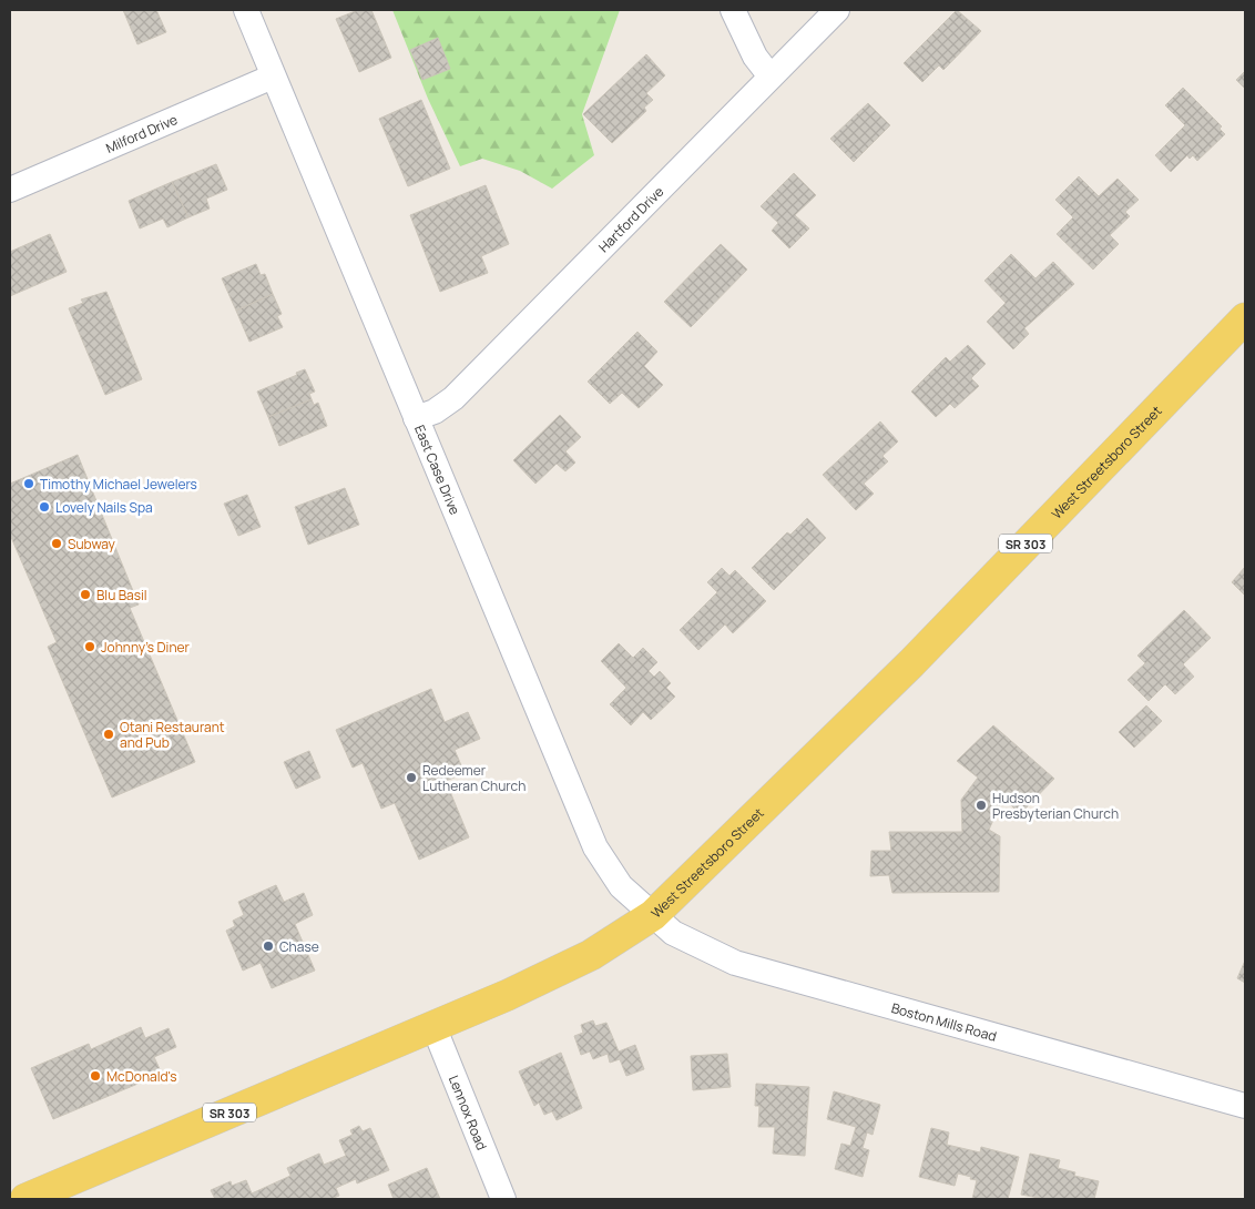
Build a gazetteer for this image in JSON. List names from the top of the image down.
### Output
{
  "streets": {
    "main road": ["West Streetsboro Street", "SR 303"],
    "street": [
      "Milford Drive",
      "Hartford Drive",
      "East Case Drive",
      "Boston Mills Road",
      "Lennox Road"
    ]
  },
  "crossings": [
    ["Milford Drive", "East Case Drive"],
    ["Hartford Drive", "East Case Drive"],
    ["West Streetsboro Street", "East Case Drive"],
    ["West Streetsboro Street", "Boston Mills Road"],
    ["West Streetsboro Street", "Lennox Road"],
    ["East Case Drive", "Boston Mills Road"]
  ],
  "places": [
    "Timothy Michael Jewelers",
    "Lovely Nails Spa",
    "Subway",
    "Blu Basil",
    "Johnny's Diner",
    "Otani Restaurant and Pub",
    "Redeemer Lutheran Church",
    "Hudson Presbyterian Church",
    "Chase",
    "McDonald's"
  ]
}
